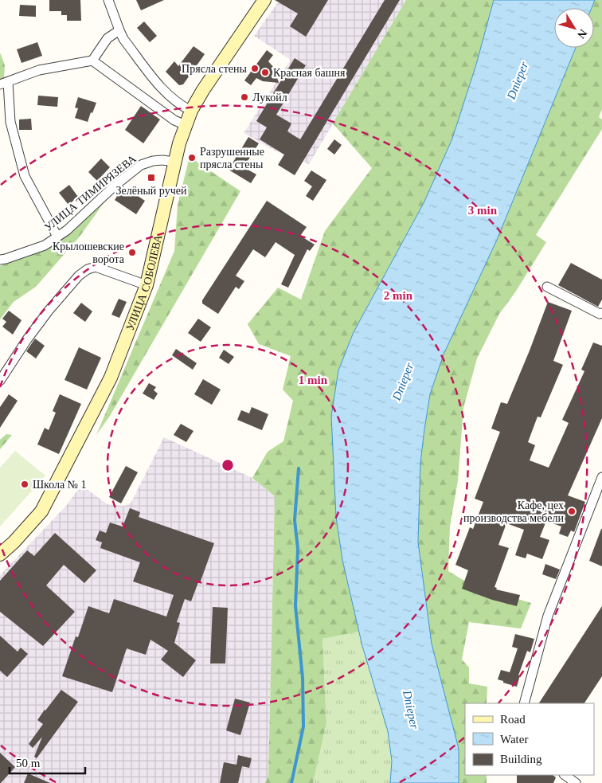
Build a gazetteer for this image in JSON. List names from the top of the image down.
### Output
{
  "streets": {
    "main road": ["УЛИЦА СОБОЛЕВА"],
    "street": ["УЛИЦА ТИМИРЯЗЕВА"]
  },
  "crossings": [
    ["УЛИЦА ТИМИРЯЗЕВА", "УЛИЦА СОБОЛЕВА"]
  ],
  "water": ["Dnieper"],
  "places": {
    "other": [
      "Прясла стены",
      "Красная башня",
      "Лукойл",
      "Разрушенные прясла стены",
      "Крылошевские ворота",
      "Школа № 1",
      "Кафе, цех производства мебели"
    ],
    "transit": ["Зелёный ручей"]
  },
  "legend": ["Road", "Water", "Building"],
  "scale_bar": "50 m",
  "north": "bottom right",
  "rings": ["3 min", "2 min", "1 min"]
}
